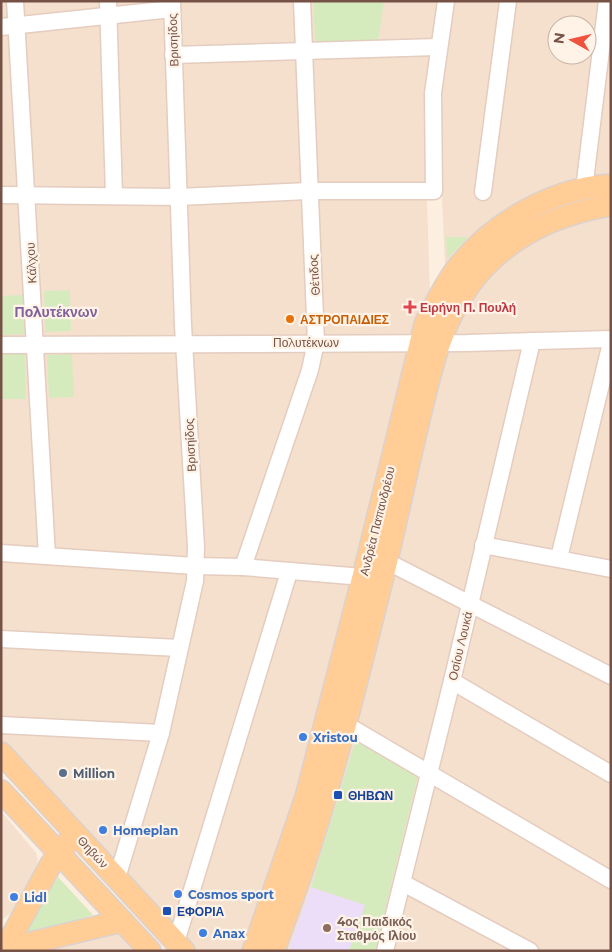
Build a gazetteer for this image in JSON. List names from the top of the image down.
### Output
{
  "streets": {
    "main road": ["Ανδρέα Παπανδρέου", "Θηβών"],
    "street": [
      "Βρισηίδος",
      "Κάλχου",
      "Θέτιδος",
      "Πολυτέκνων",
      "Οσίου Λουκά"
    ]
  },
  "crossings": [
    ["Βρισηίδος", "Πολυτέκνων"],
    ["Βρισηίδος", "Θηβών"],
    ["Κάλχου", "Πολυτέκνων"],
    ["Θέτιδος", "Πολυτέκνων"],
    ["Πολυτέκνων", "Ανδρέα Παπανδρέου"],
    ["Πολυτέκνων", "Οσίου Λουκά"]
  ],
  "districts": ["Πολυτέκνων"],
  "places": {
    "health": ["Ειρήνη Π. Πουλή"],
    "other": [
      "ΑΣΤΡΟΠΑΙΔΙΕΣ",
      "Xristou",
      "Million",
      "Homeplan",
      "Cosmos sport",
      "Lidl",
      "4ος Παιδικός Σταθμός Ιλίου",
      "Anax"
    ],
    "transit": ["ΘΗΒΩΝ", "ΕΦΟΡΙΑ"]
  },
  "north": "left"
}
